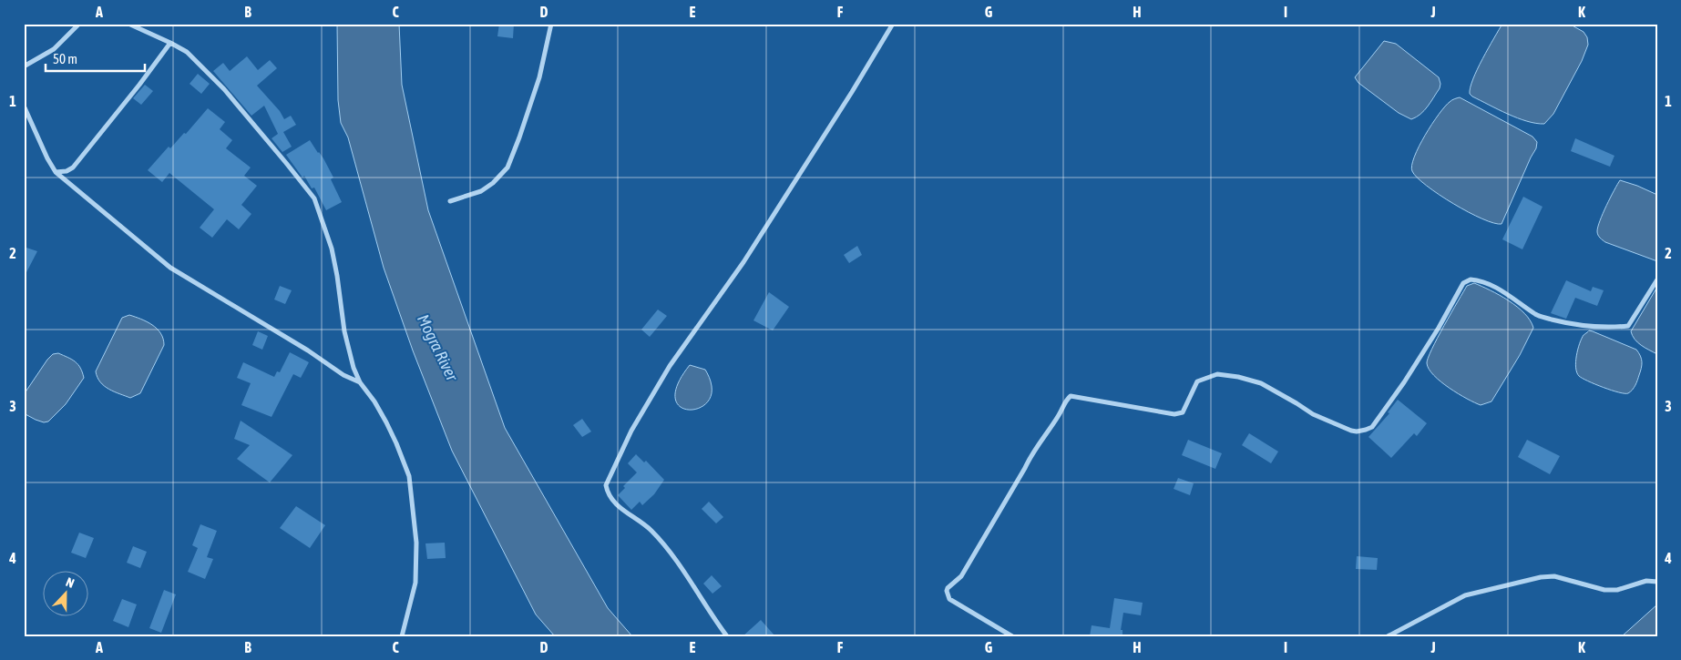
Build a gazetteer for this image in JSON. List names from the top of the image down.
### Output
{
  "water": ["Mogra River"],
  "scale_bar": "50 m",
  "north": "top",
  "grid": {
    "columns": [
      "A",
      "B",
      "C",
      "D",
      "E",
      "F",
      "G",
      "H",
      "I",
      "J",
      "K"
    ],
    "rows": [
      "1",
      "2",
      "3",
      "4"
    ]
  }
}
